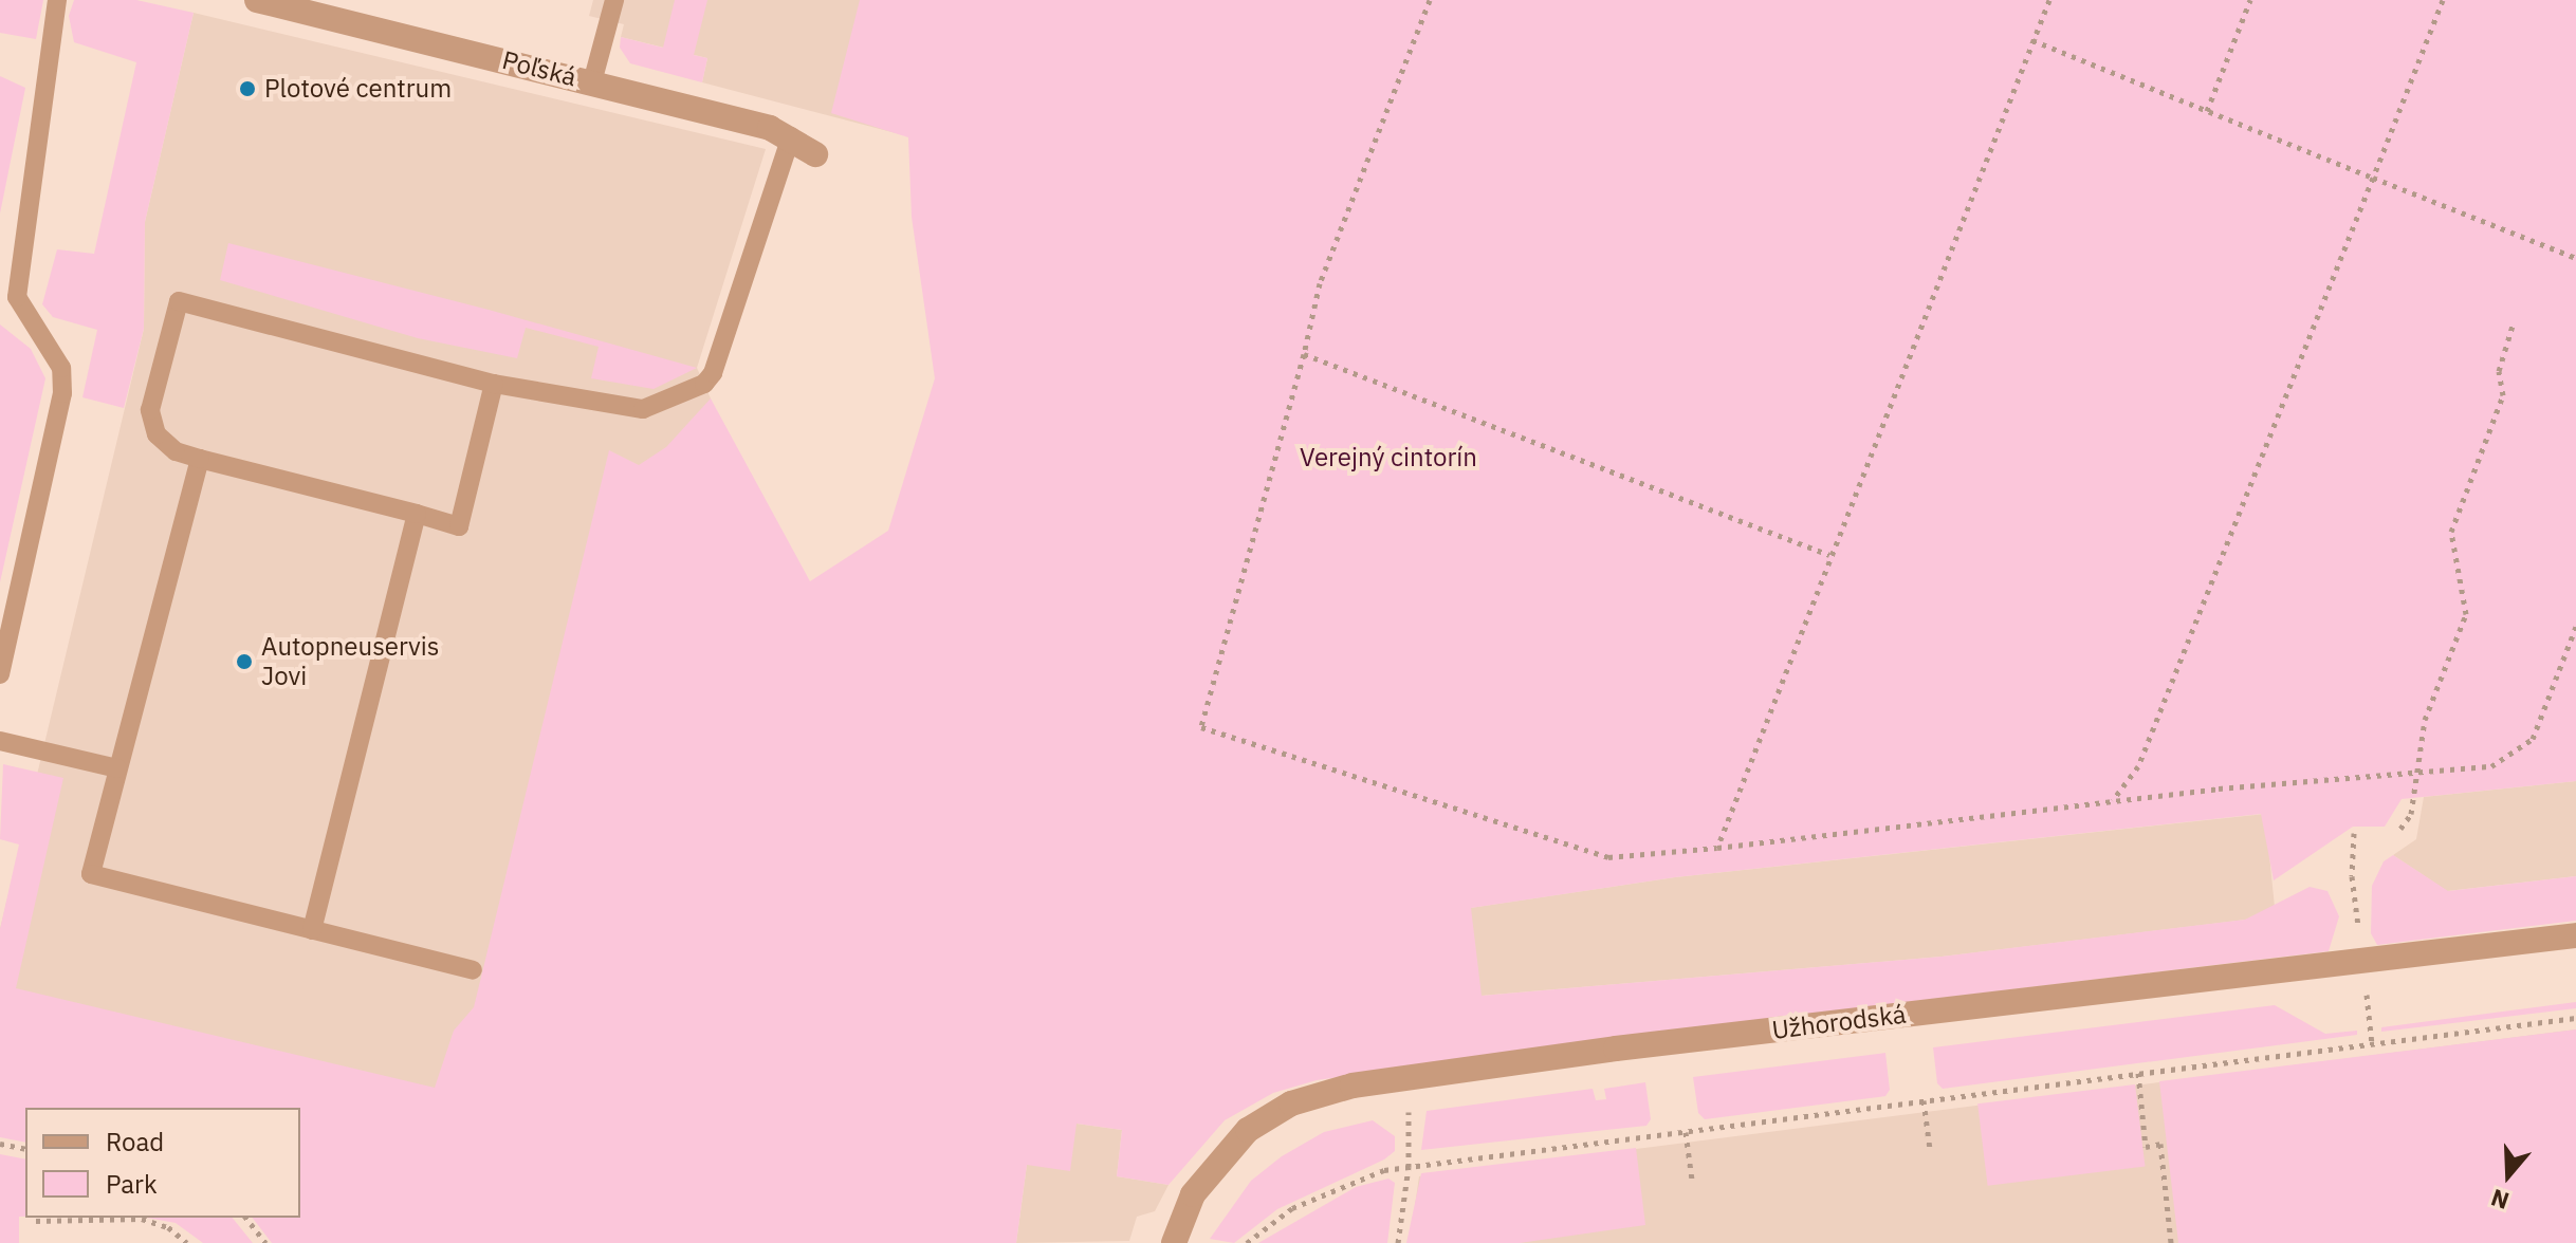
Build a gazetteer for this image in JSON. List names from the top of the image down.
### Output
{
  "streets": {
    "street": ["Poľská", "Užhorodská"]
  },
  "parks": ["Verejný cintorín"],
  "places": ["Plotové centrum", "Autopneuservis Jovi"],
  "legend": ["Road", "Park"],
  "north": "bottom"
}
